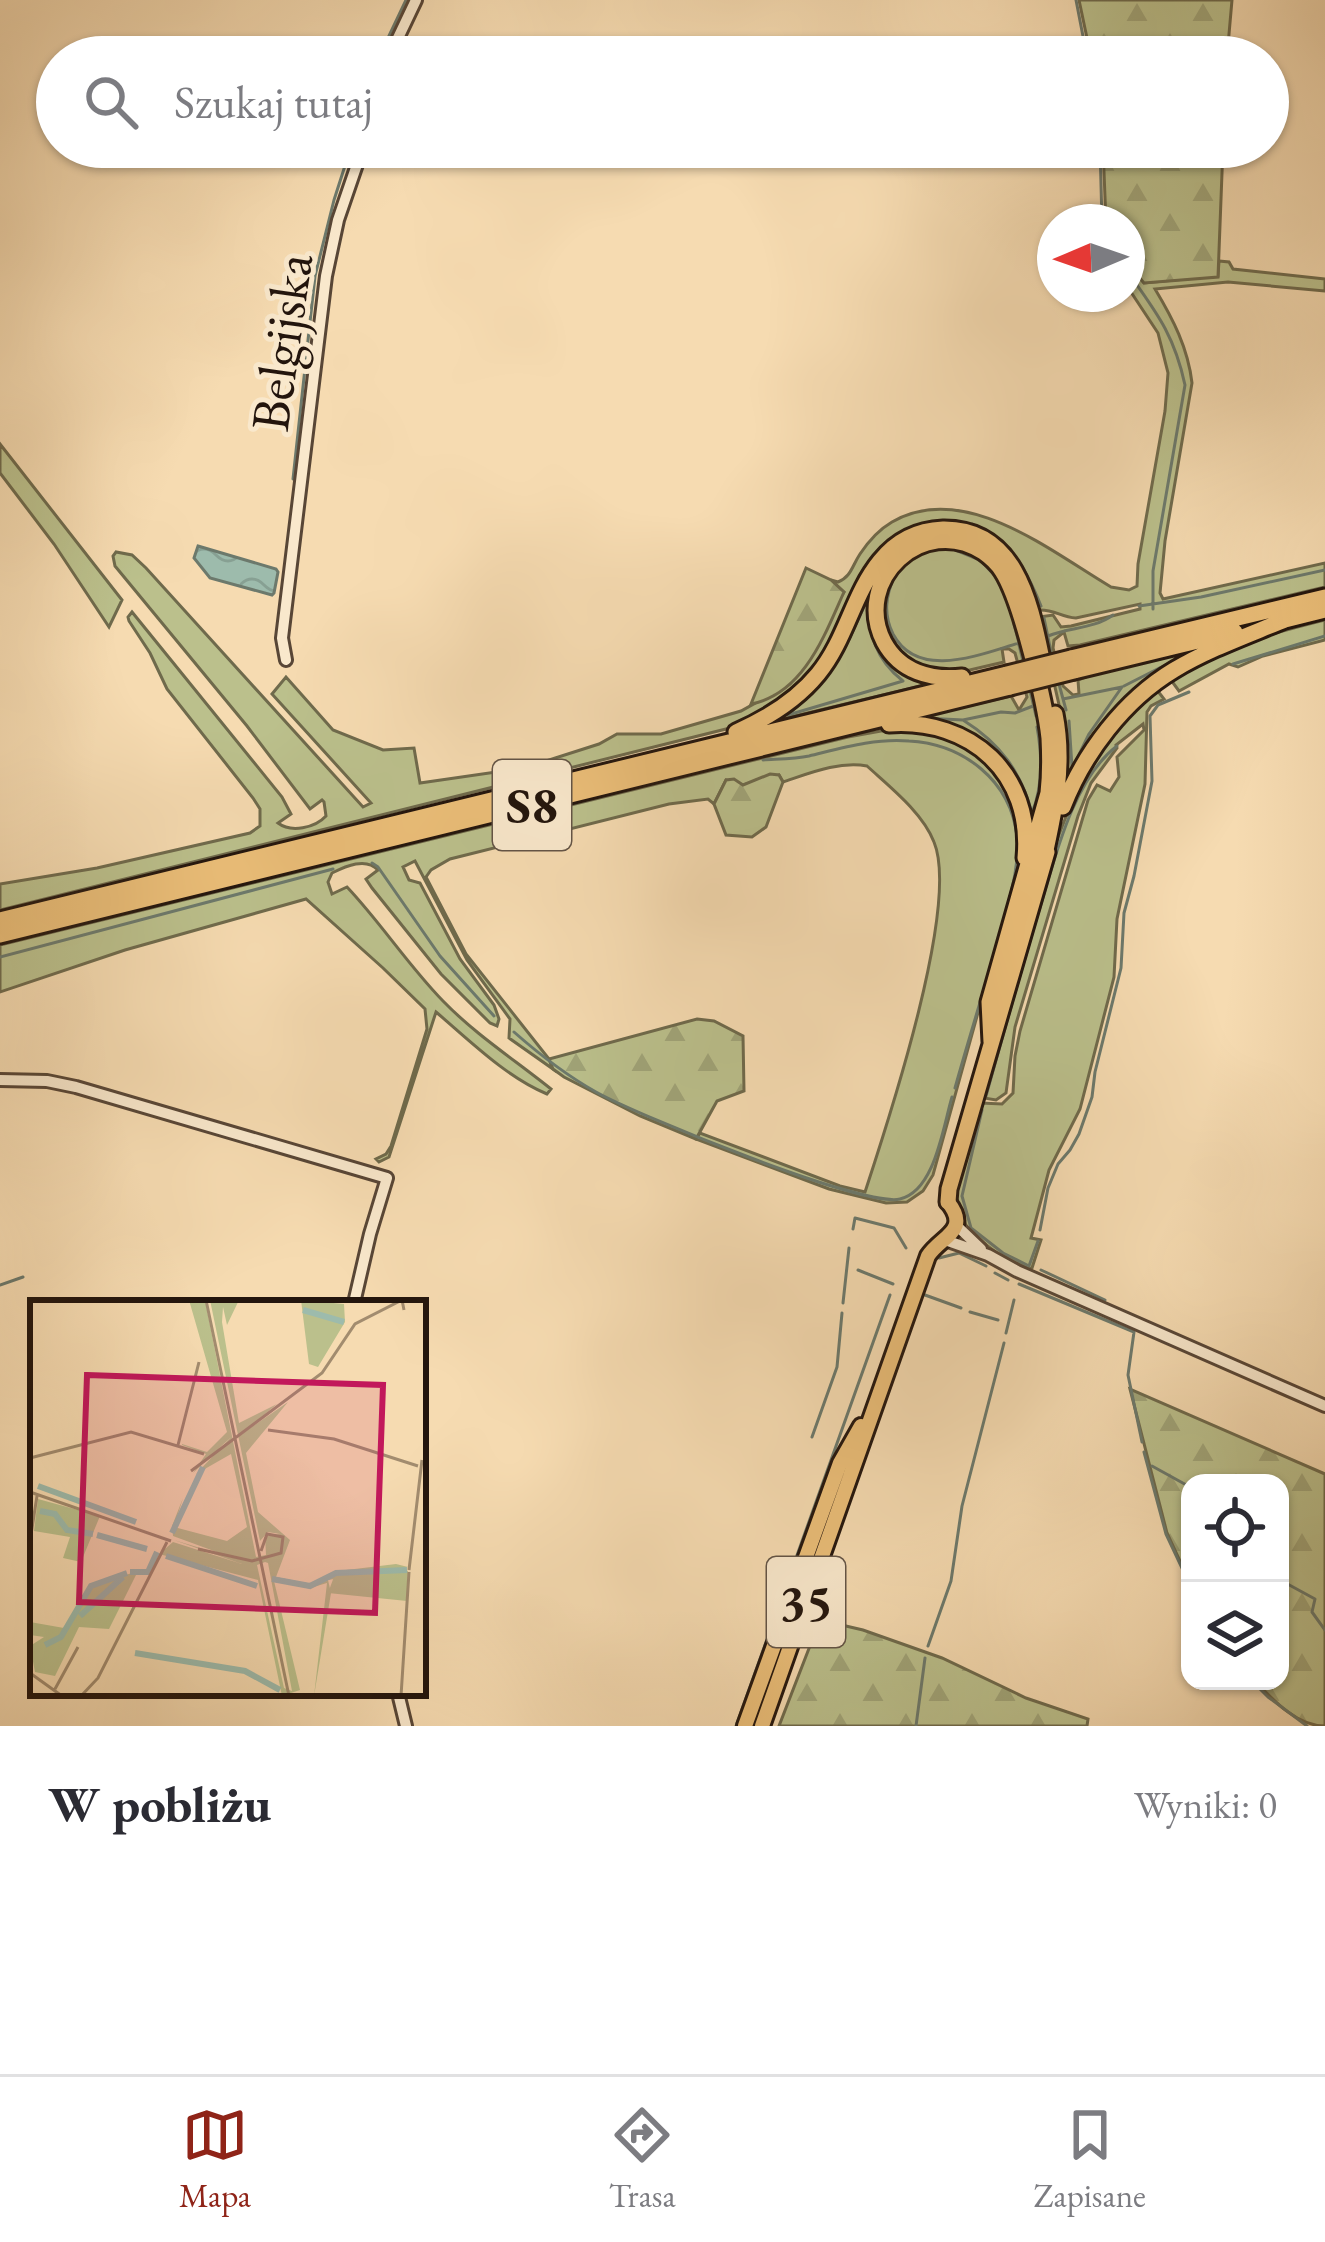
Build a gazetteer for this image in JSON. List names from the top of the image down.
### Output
{
  "streets": {
    "highway": ["S8"],
    "main road": ["35"],
    "street": ["Belgijska"]
  },
  "north": "left",
  "page": {
    "search": "Szukaj tutaj",
    "heading": ["W pobliżu", "Wyniki: 0"],
    "nav": ["Mapa", "Trasa", "Zapisane"]
  }
}
